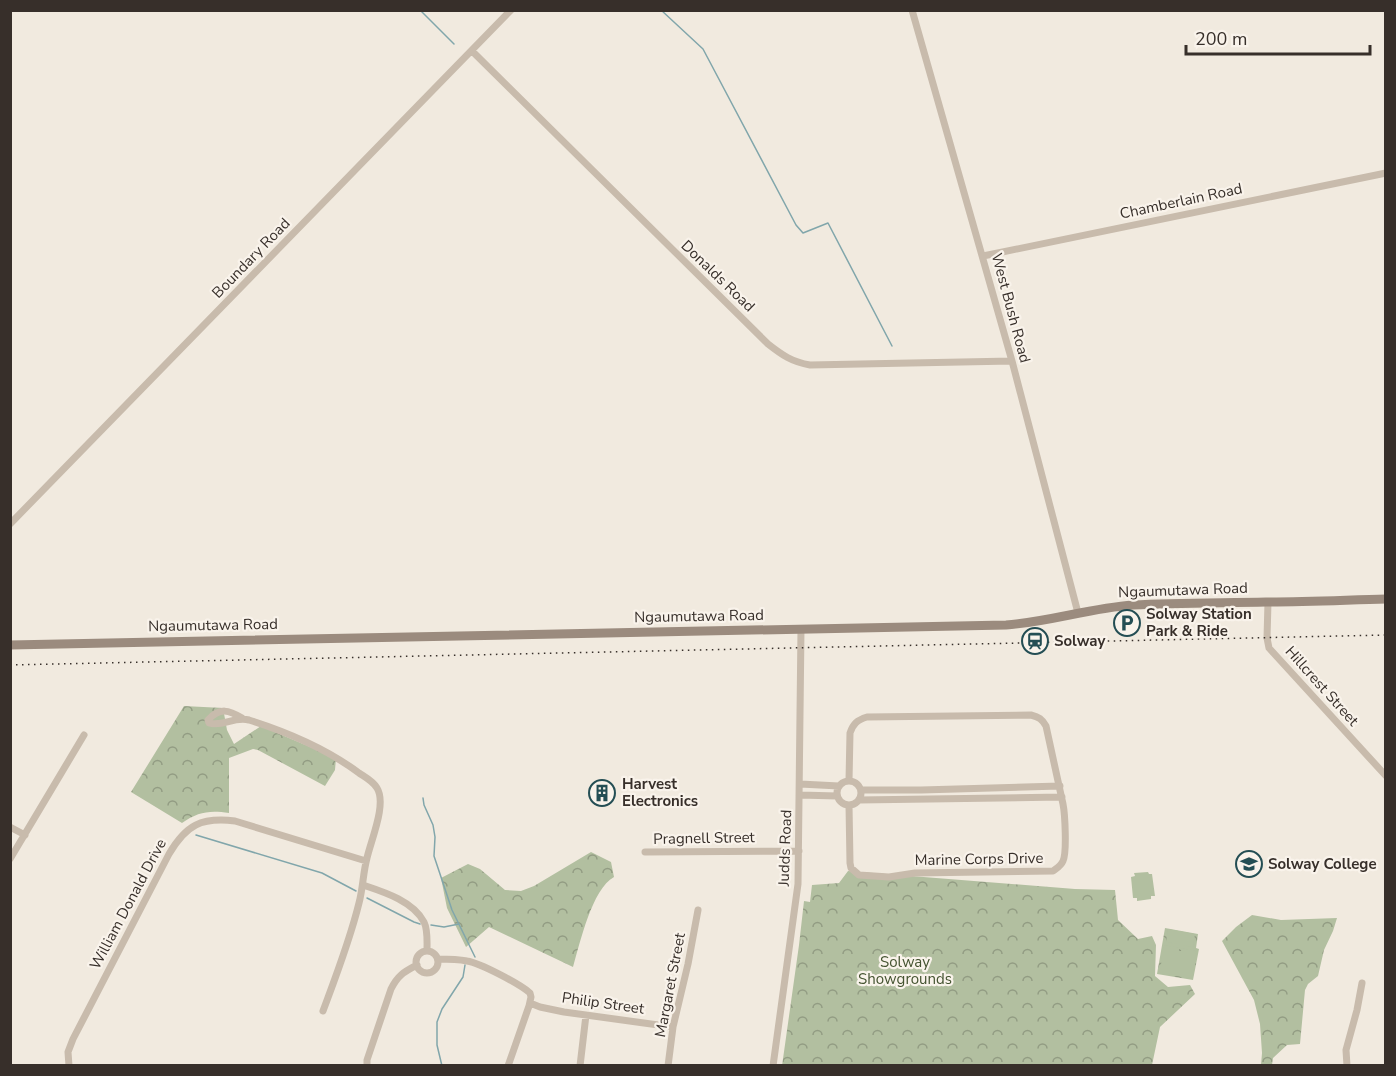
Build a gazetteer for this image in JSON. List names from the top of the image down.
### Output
{
  "streets": {
    "main road": ["Ngaumutawa Road"],
    "street": [
      "Chamberlain Road",
      "Boundary Road",
      "Donalds Road",
      "West Bush Road",
      "Hillcrest Street",
      "Pragnell Street",
      "Judds Road",
      "Marine Corps Drive",
      "William Donald Drive",
      "Margaret Street",
      "Philip Street"
    ]
  },
  "crossings": [
    ["Chamberlain Road", "West Bush Road"],
    ["Boundary Road", "Donalds Road"],
    ["Donalds Road", "West Bush Road"],
    ["West Bush Road", "Ngaumutawa Road"],
    ["Ngaumutawa Road", "Hillcrest Street"],
    ["Ngaumutawa Road", "Judds Road"],
    ["Pragnell Street", "Judds Road"],
    ["Margaret Street", "Philip Street"]
  ],
  "parks": ["Solway Showgrounds"],
  "places": {
    "parking": ["Solway Station Park & Ride"],
    "station": ["Solway"],
    "building": ["Harvest Electronics"],
    "school or university": ["Solway College"]
  },
  "scale_bar": "200 m"
}
